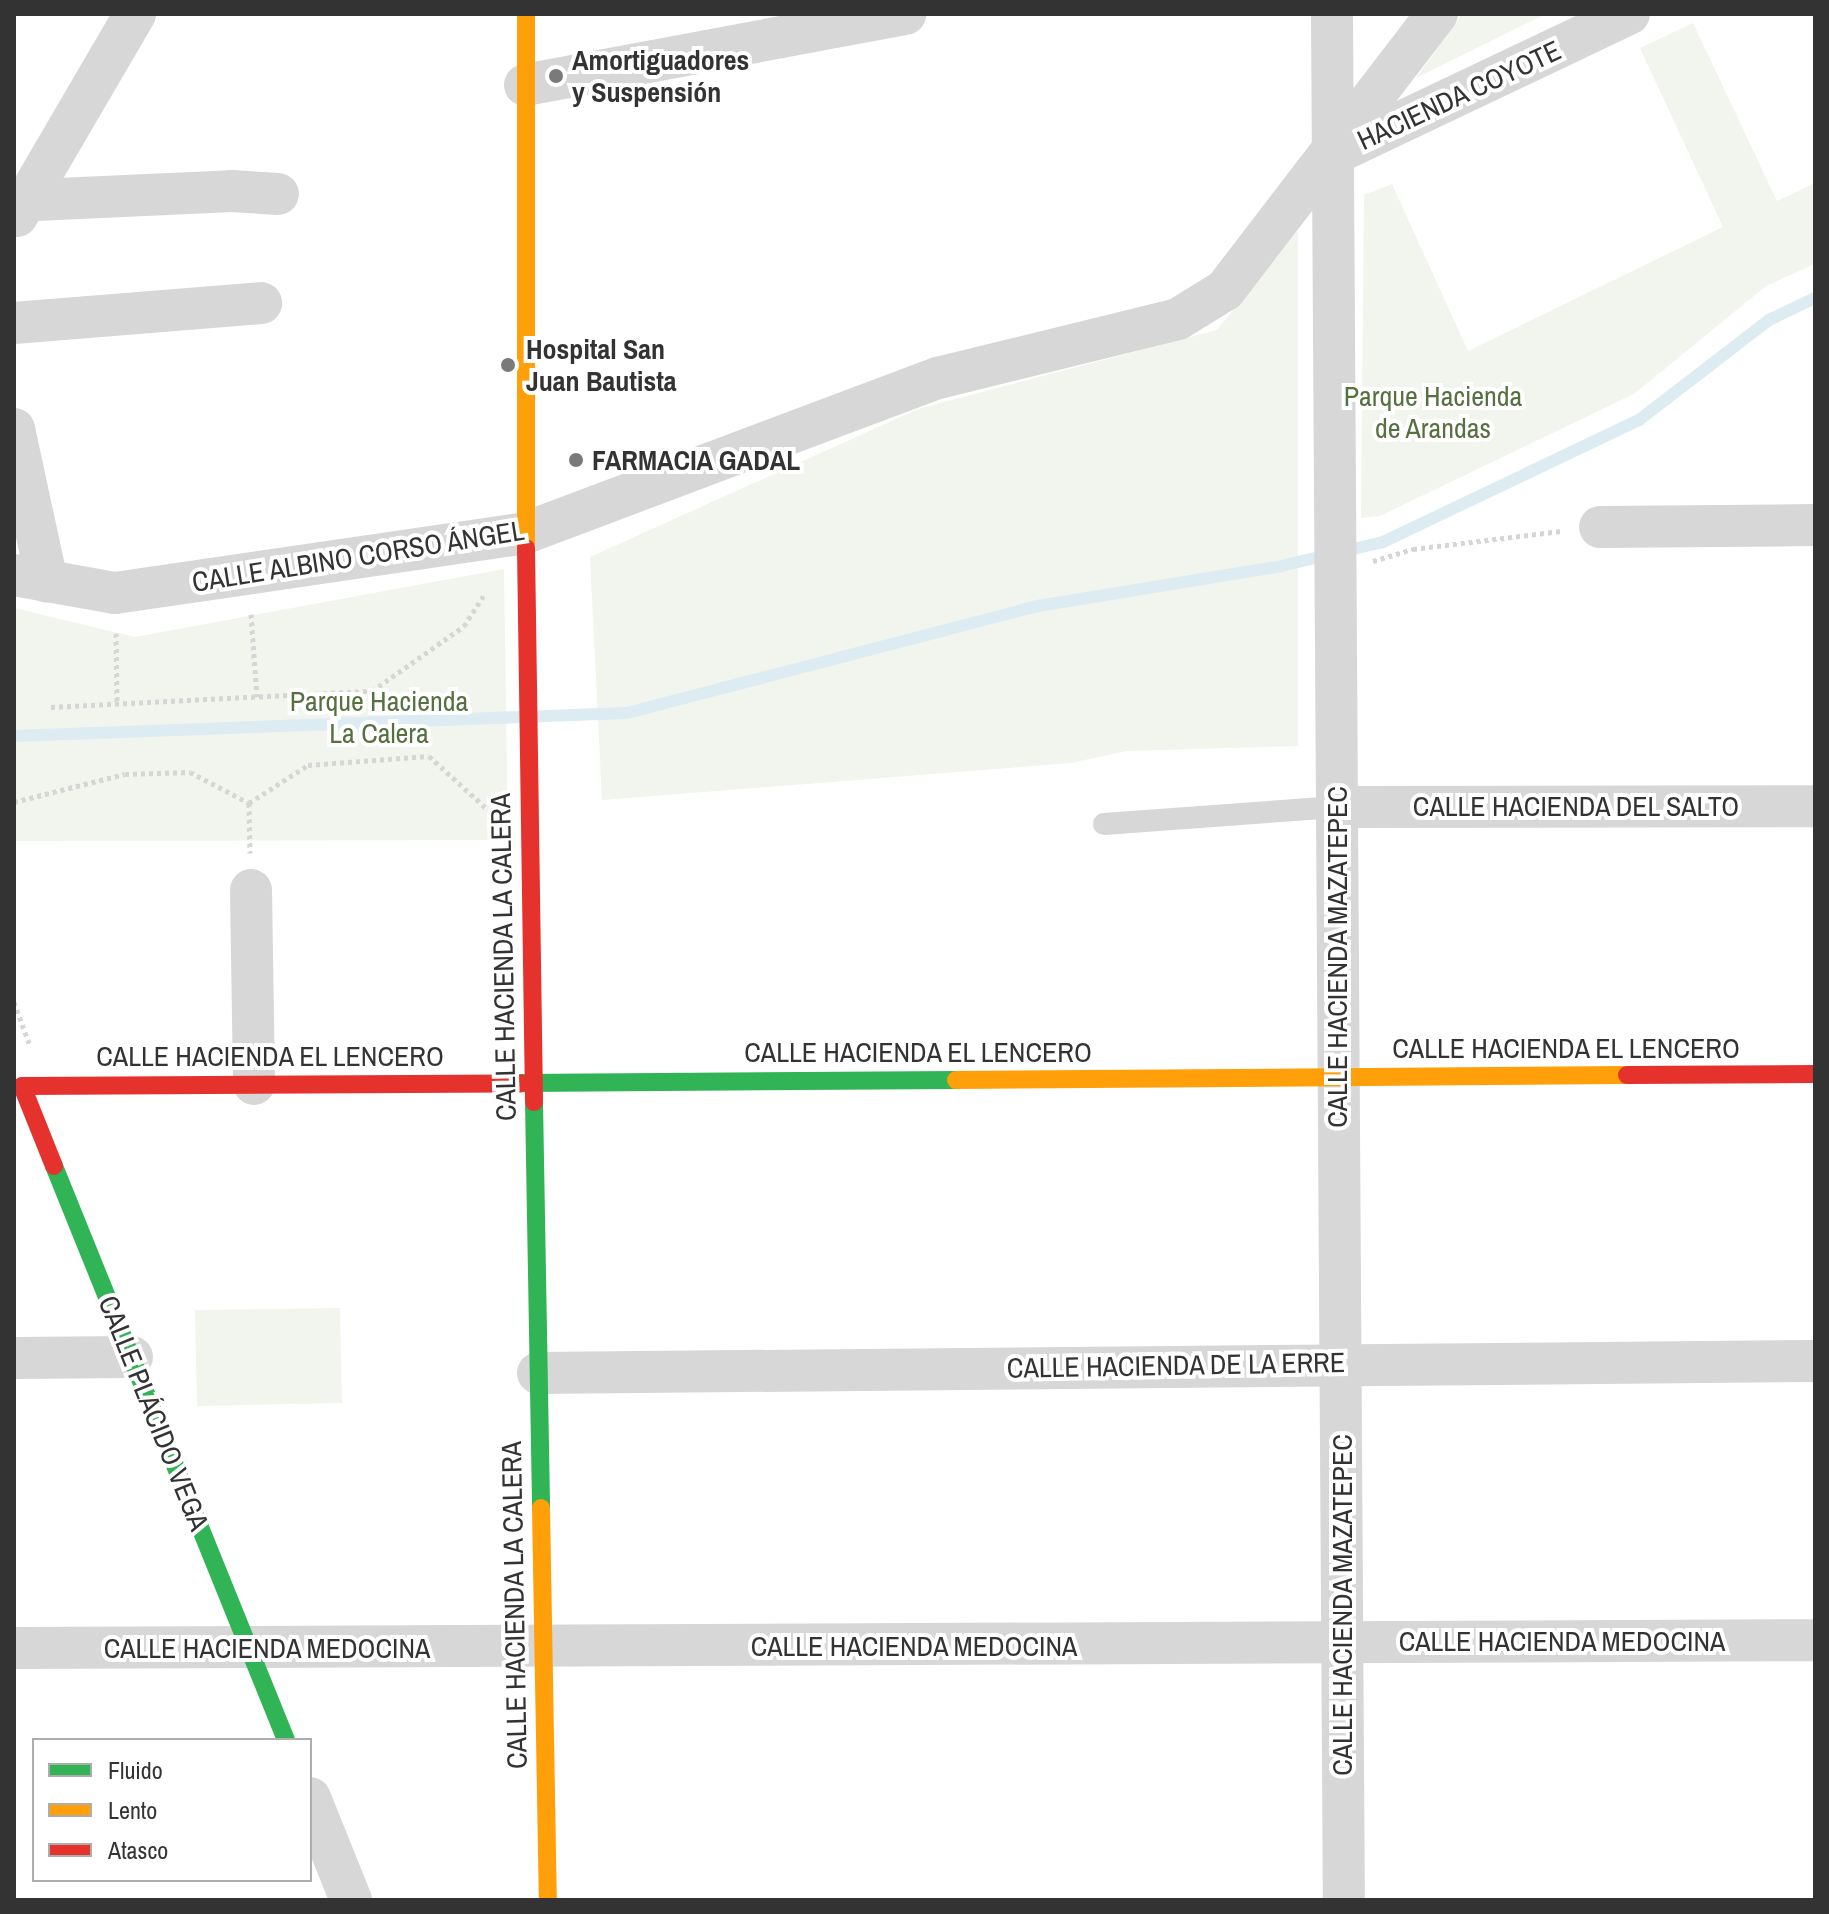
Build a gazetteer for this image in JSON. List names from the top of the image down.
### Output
{
  "streets": {
    "street": [
      "HACIENDA COYOTE",
      "CALLE ALBINO CORSO ÁNGEL",
      "CALLE HACIENDA DEL SALTO",
      "CALLE HACIENDA LA CALERA",
      "CALLE HACIENDA MAZATEPEC",
      "CALLE HACIENDA EL LENCERO",
      "CALLE HACIENDA DE LA ERRE",
      "CALLE PLÁCIDO VEGA",
      "CALLE HACIENDA MEDOCINA"
    ]
  },
  "crossings": [
    ["HACIENDA COYOTE", "CALLE ALBINO CORSO ÁNGEL"],
    ["HACIENDA COYOTE", "CALLE HACIENDA MAZATEPEC"],
    ["CALLE ALBINO CORSO ÁNGEL", "CALLE HACIENDA LA CALERA"],
    ["CALLE ALBINO CORSO ÁNGEL", "CALLE HACIENDA MAZATEPEC"],
    ["CALLE HACIENDA DEL SALTO", "CALLE HACIENDA MAZATEPEC"],
    ["CALLE HACIENDA LA CALERA", "CALLE HACIENDA EL LENCERO"],
    ["CALLE HACIENDA LA CALERA", "CALLE HACIENDA DE LA ERRE"],
    ["CALLE HACIENDA LA CALERA", "CALLE HACIENDA MEDOCINA"],
    ["CALLE HACIENDA MAZATEPEC", "CALLE HACIENDA EL LENCERO"],
    ["CALLE HACIENDA MAZATEPEC", "CALLE HACIENDA DE LA ERRE"],
    ["CALLE HACIENDA MAZATEPEC", "CALLE HACIENDA MEDOCINA"],
    ["CALLE HACIENDA EL LENCERO", "CALLE PLÁCIDO VEGA"],
    ["CALLE PLÁCIDO VEGA", "CALLE HACIENDA MEDOCINA"]
  ],
  "parks": ["Parque Hacienda de Arandas", "Parque Hacienda La Calera"],
  "places": ["Amortiguadores y Suspensión", "Hospital San Juan Bautista", "FARMACIA GADAL"],
  "legend": ["Fluido", "Lento", "Atasco"]
}
